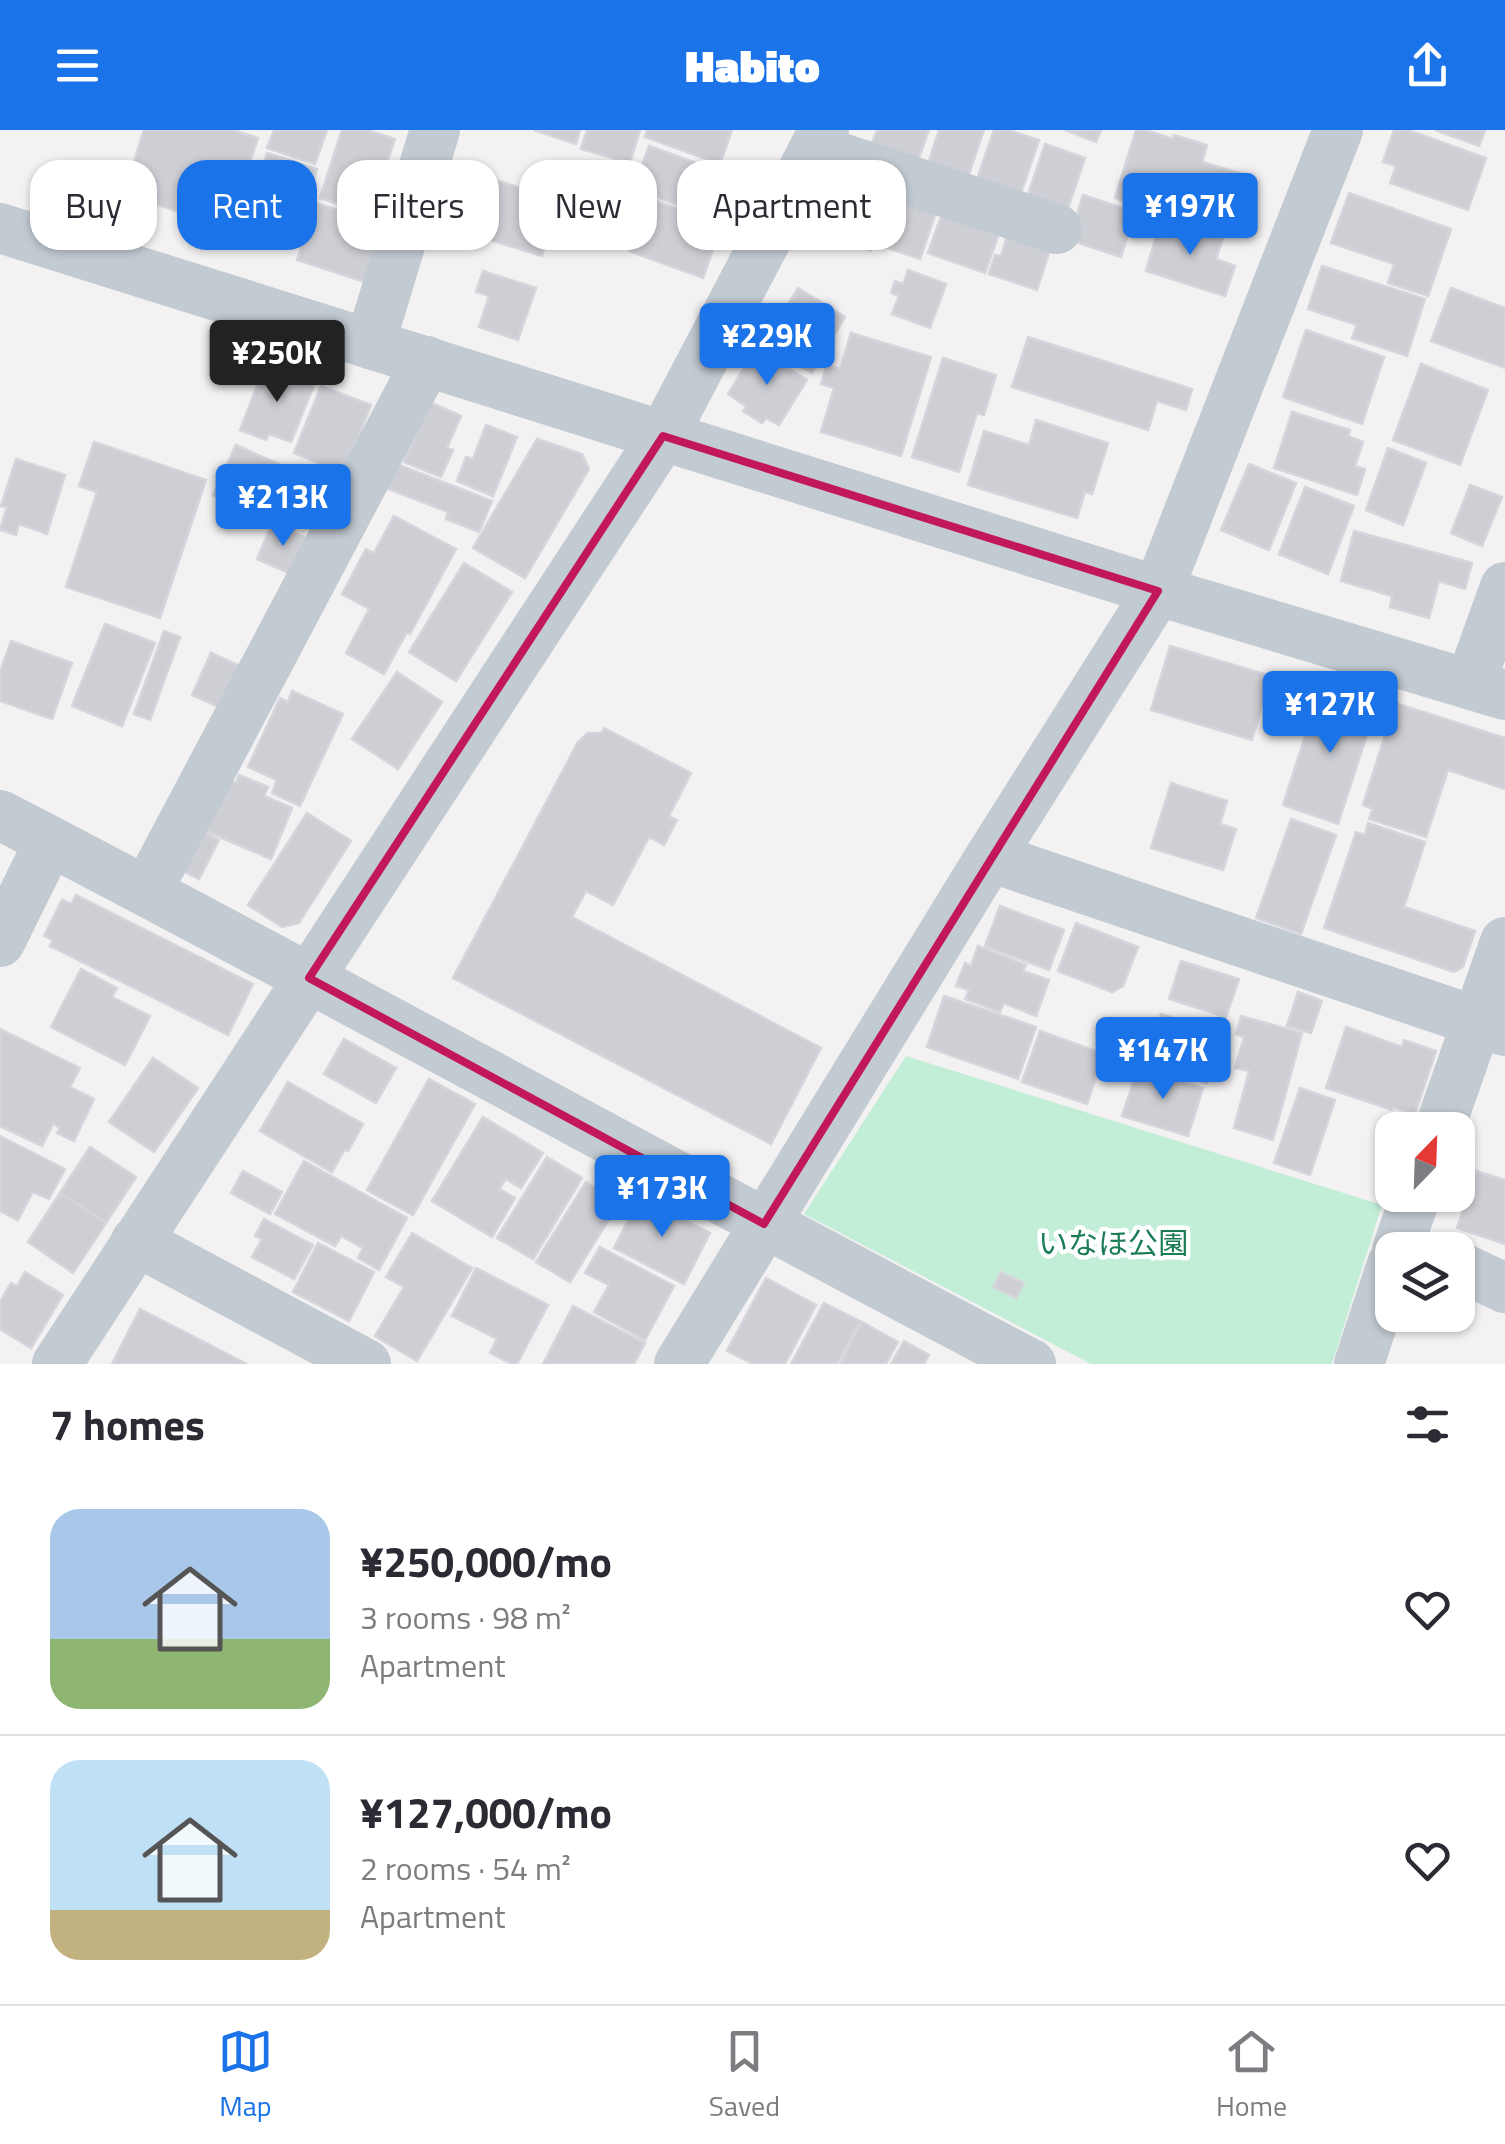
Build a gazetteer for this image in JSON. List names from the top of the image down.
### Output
{
  "parks": ["いなほ公園"],
  "north": "top right",
  "page": {
    "header": "Habito",
    "chip": [
      "Buy",
      "Rent",
      "Filters",
      "New",
      "Apartment"
    ],
    "price": [
      "¥197K",
      "¥229K",
      "¥250K",
      "¥213K",
      "¥127K",
      "¥147K",
      "¥173K"
    ],
    "heading": "7 homes",
    "list": [
      {
        "name": "¥250,000/mo",
        "note": "3 rooms · 98 m² · Apartment"
      },
      {
        "name": "¥127,000/mo",
        "note": "2 rooms · 54 m² · Apartment"
      }
    ],
    "tabs": ["Map", "Saved", "Home"]
  }
}
